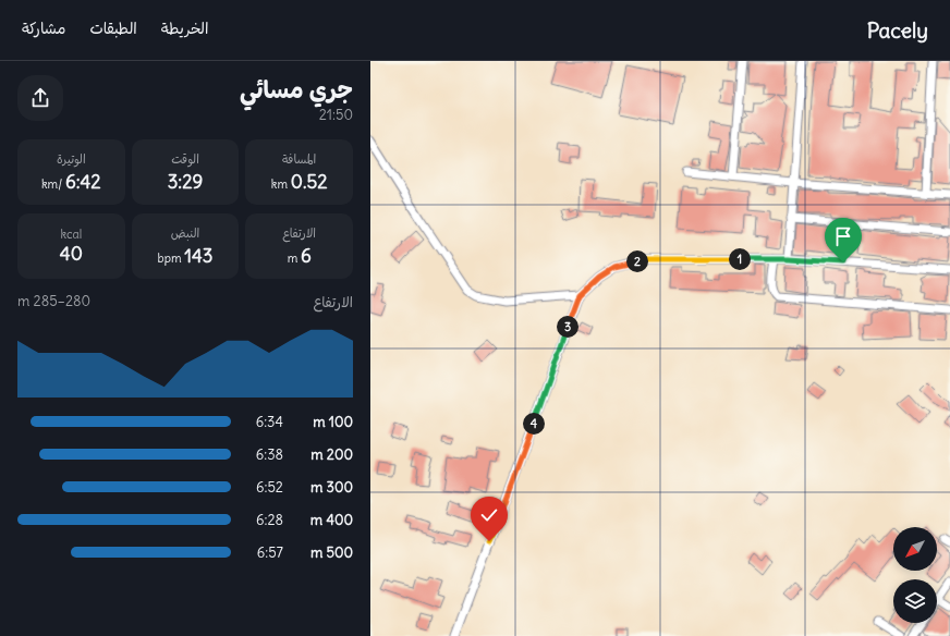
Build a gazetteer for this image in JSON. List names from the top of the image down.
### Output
{
  "north": "bottom left",
  "page": {
    "header": "Pacely",
    "nav": ["الخريطة", "الطبقات", "مشاركة"],
    "heading": ["جري مسائي", "21:50"],
    "stats": [
      ["المسافة", "0.52 km"],
      ["الوقت", "3:29"],
      ["الوتيرة", "6:42 /km"],
      ["الارتفاع", "6 m"],
      ["النبض", "143 bpm"],
      ["kcal", "40"]
    ],
    "pins": [
      "1",
      "2",
      "3",
      "4"
    ],
    "chart": ["الارتفاع", "280–285 m"],
    "list": [
      {
        "name": "100 m",
        "note": "6:34"
      },
      {
        "name": "200 m",
        "note": "6:38"
      },
      {
        "name": "300 m",
        "note": "6:52"
      },
      {
        "name": "400 m",
        "note": "6:28"
      },
      {
        "name": "500 m",
        "note": "6:57"
      }
    ]
  }
}
